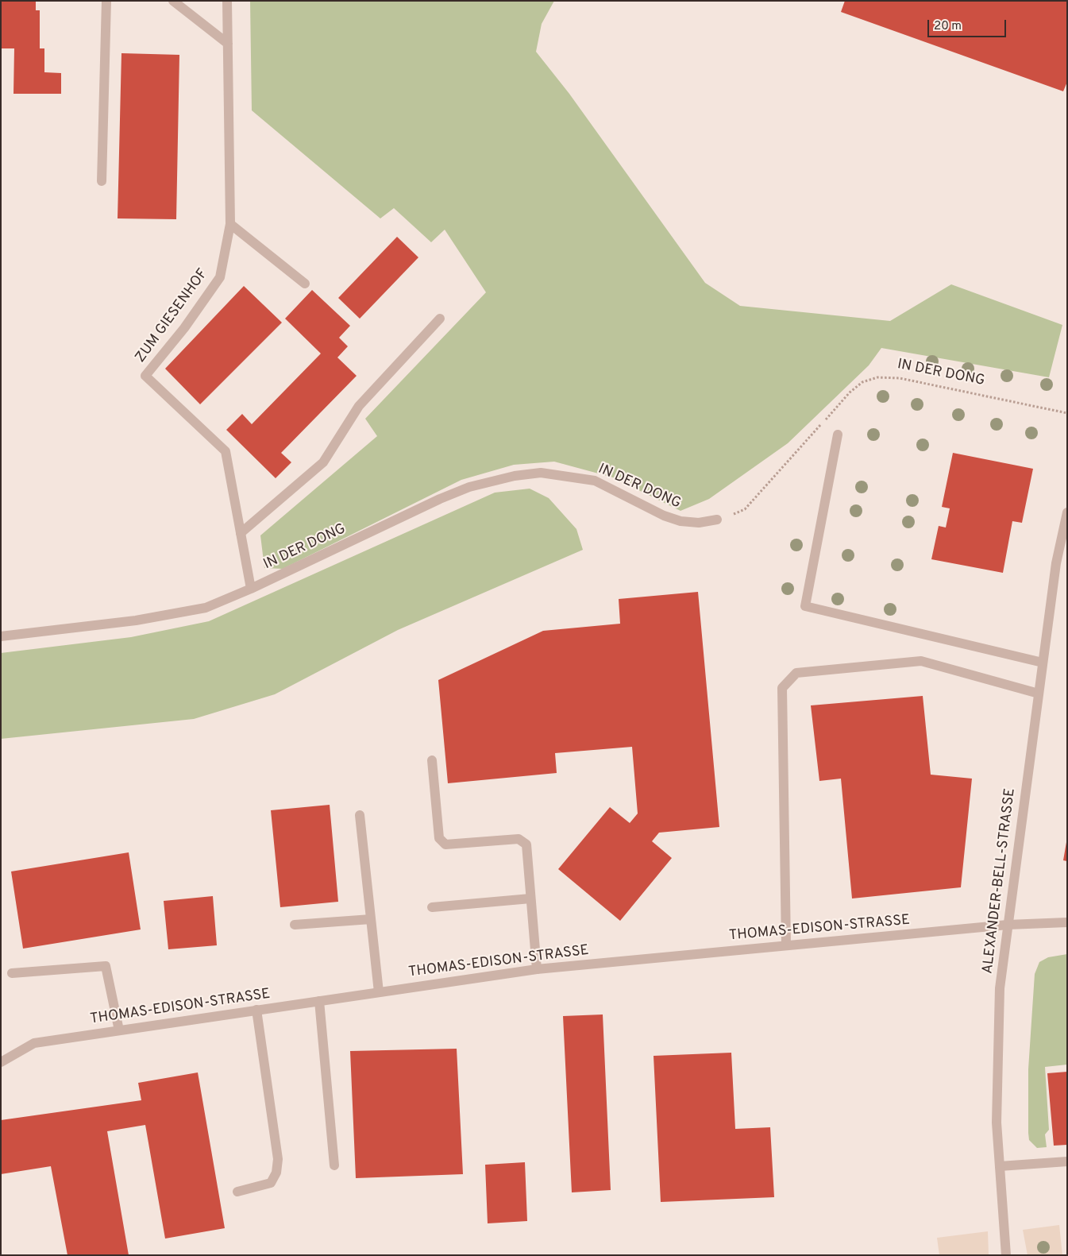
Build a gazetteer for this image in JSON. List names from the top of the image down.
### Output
{
  "streets": {
    "street": [
      "ZUM GIESENHOF",
      "IN DER DONG",
      "ALEXANDER-BELL-STRASSE",
      "THOMAS-EDISON-STRASSE"
    ]
  },
  "crossings": [
    ["ZUM GIESENHOF", "IN DER DONG"],
    ["ALEXANDER-BELL-STRASSE", "THOMAS-EDISON-STRASSE"]
  ],
  "scale_bar": "20 m"
}
